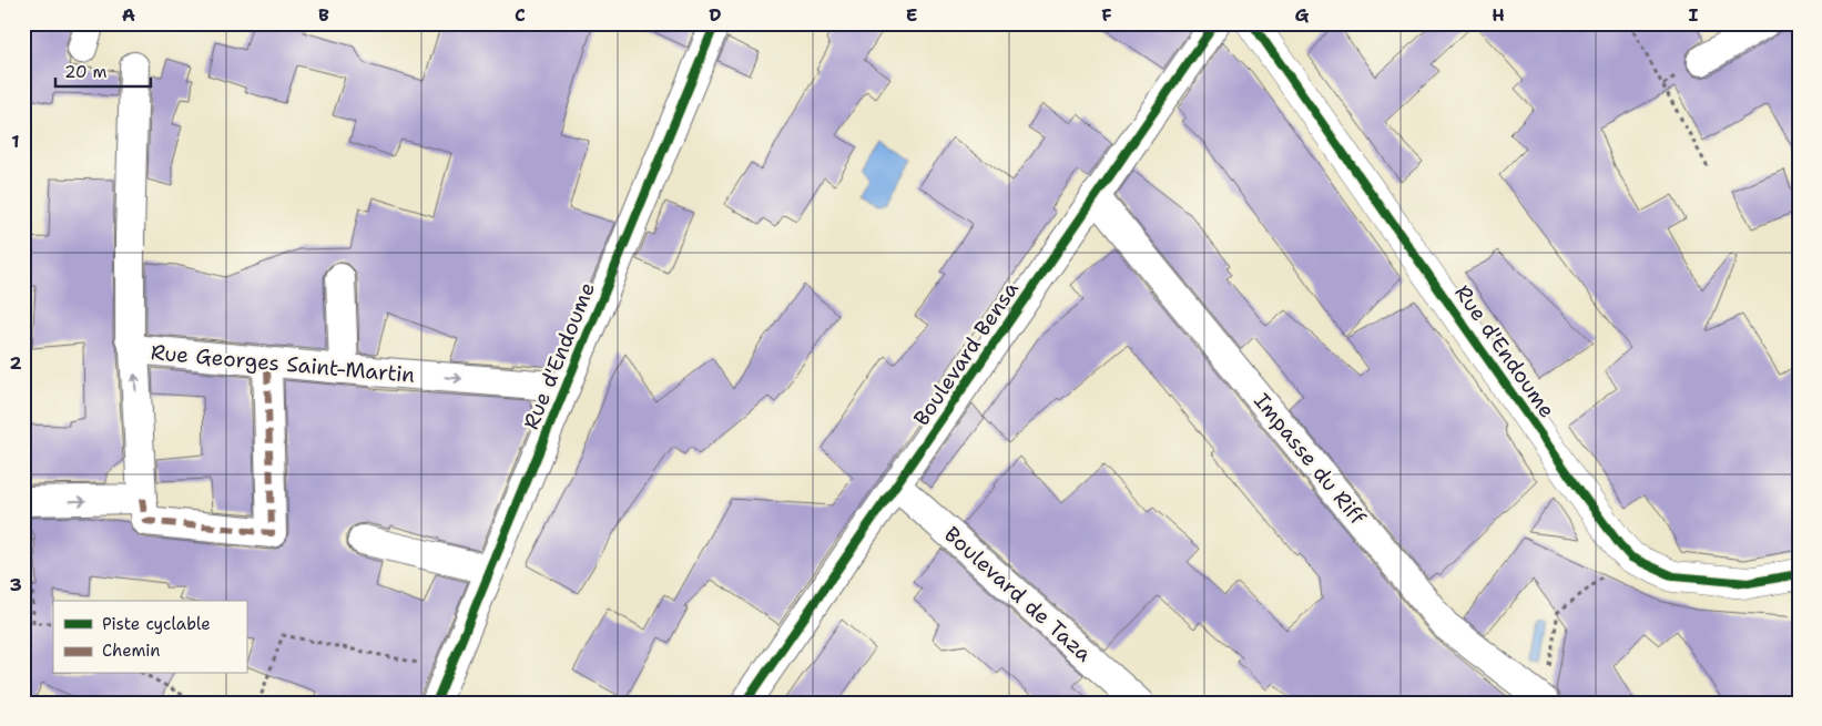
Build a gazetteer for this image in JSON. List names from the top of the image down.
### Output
{
  "streets": {
    "street": [
      "Rue d'Endoume",
      "Boulevard Bensa",
      "Rue Georges Saint-Martin",
      "Impasse du Riff",
      "Boulevard de Taza"
    ]
  },
  "crossings": [
    ["Rue d'Endoume", "Rue Georges Saint-Martin"],
    ["Boulevard Bensa", "Impasse du Riff"],
    ["Boulevard Bensa", "Boulevard de Taza"]
  ],
  "legend": ["Piste cyclable", "Chemin"],
  "scale_bar": "20 m",
  "grid": {
    "columns": [
      "A",
      "B",
      "C",
      "D",
      "E",
      "F",
      "G",
      "H",
      "I"
    ],
    "rows": ["1", "2", "3"]
  }
}
